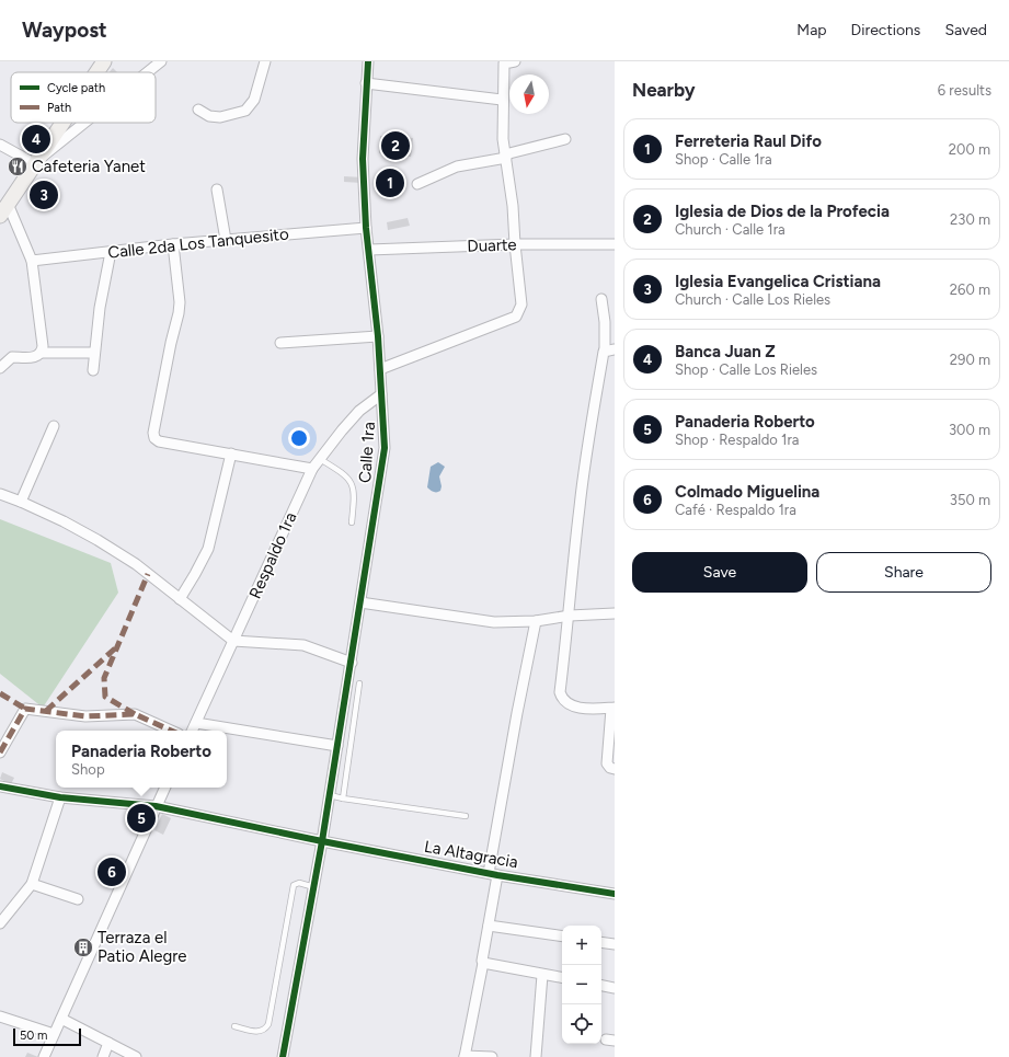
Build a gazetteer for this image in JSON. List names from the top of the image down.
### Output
{
  "streets": {
    "street": [
      "Calle 2da Los Tanquesito",
      "Duarte",
      "Calle 1ra",
      "Respaldo 1ra",
      "La Altagracia"
    ]
  },
  "crossings": [
    ["Calle 2da Los Tanquesito", "Calle 1ra"],
    ["Duarte", "Calle 1ra"],
    ["Calle 1ra", "Respaldo 1ra"],
    ["Calle 1ra", "La Altagracia"]
  ],
  "places": {
    "restaurant": ["Cafeteria Yanet"],
    "building": ["Terraza el Patio Alegre"]
  },
  "legend": ["Cycle path", "Path"],
  "scale_bar": "50 m",
  "north": "bottom",
  "page": {
    "header": "Waypost",
    "nav": ["Map", "Directions", "Saved"],
    "heading": ["Nearby", "6 results"],
    "list": [
      {
        "mark": "1",
        "name": "Ferreteria Raul Difo",
        "note": "Shop · Calle 1ra",
        "value": "200 m"
      },
      {
        "mark": "2",
        "name": "Iglesia de Dios de la Profecia",
        "note": "Church · Calle 1ra",
        "value": "230 m"
      },
      {
        "mark": "3",
        "name": "Iglesia Evangelica Cristiana",
        "note": "Church · Calle Los Rieles",
        "value": "260 m"
      },
      {
        "mark": "4",
        "name": "Banca Juan Z",
        "note": "Shop · Calle Los Rieles",
        "value": "290 m"
      },
      {
        "mark": "5",
        "name": "Panaderia Roberto",
        "note": "Shop · Respaldo 1ra",
        "value": "300 m"
      },
      {
        "mark": "6",
        "name": "Colmado Miguelina",
        "note": "Café · Respaldo 1ra",
        "value": "350 m"
      }
    ],
    "pins": [
      "4",
      "2",
      "1",
      "3",
      "5",
      "6"
    ],
    "buttons": ["Save", "Share"],
    "popup": ["Panaderia Roberto", "Shop"],
    "map_buttons": ["+", "−"],
    "scale": "50 m"
  }
}
